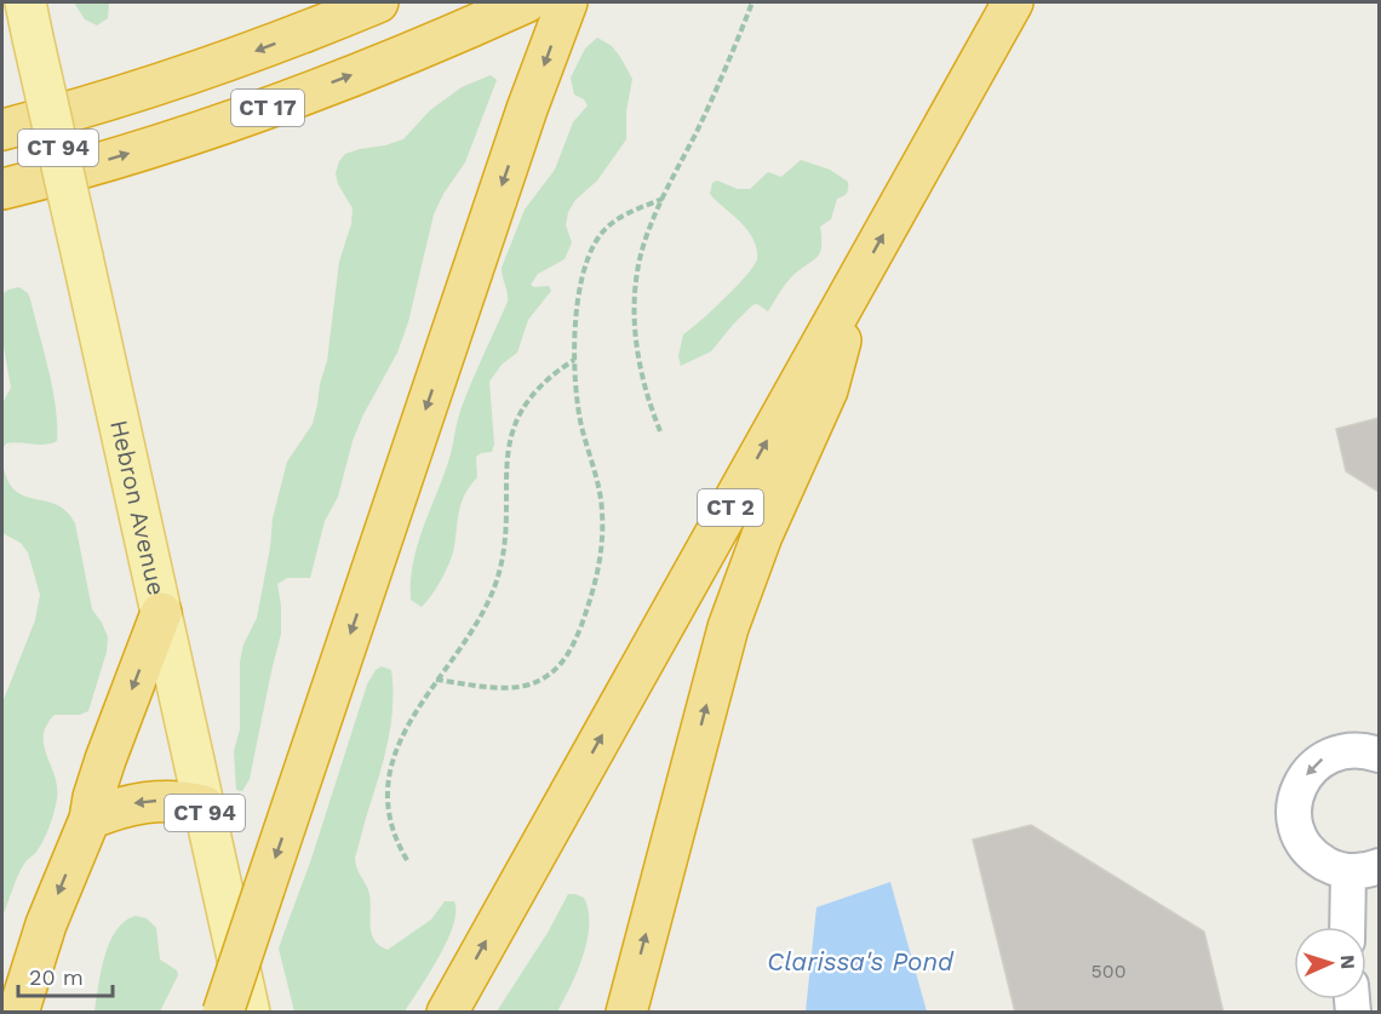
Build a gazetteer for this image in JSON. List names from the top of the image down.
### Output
{
  "streets": {
    "highway": ["CT 17", "CT 2"],
    "main road": ["CT 94", "Hebron Avenue"]
  },
  "water": ["Clarissa's Pond"],
  "house_numbers": ["500"],
  "scale_bar": "20 m",
  "north": "right"
}
